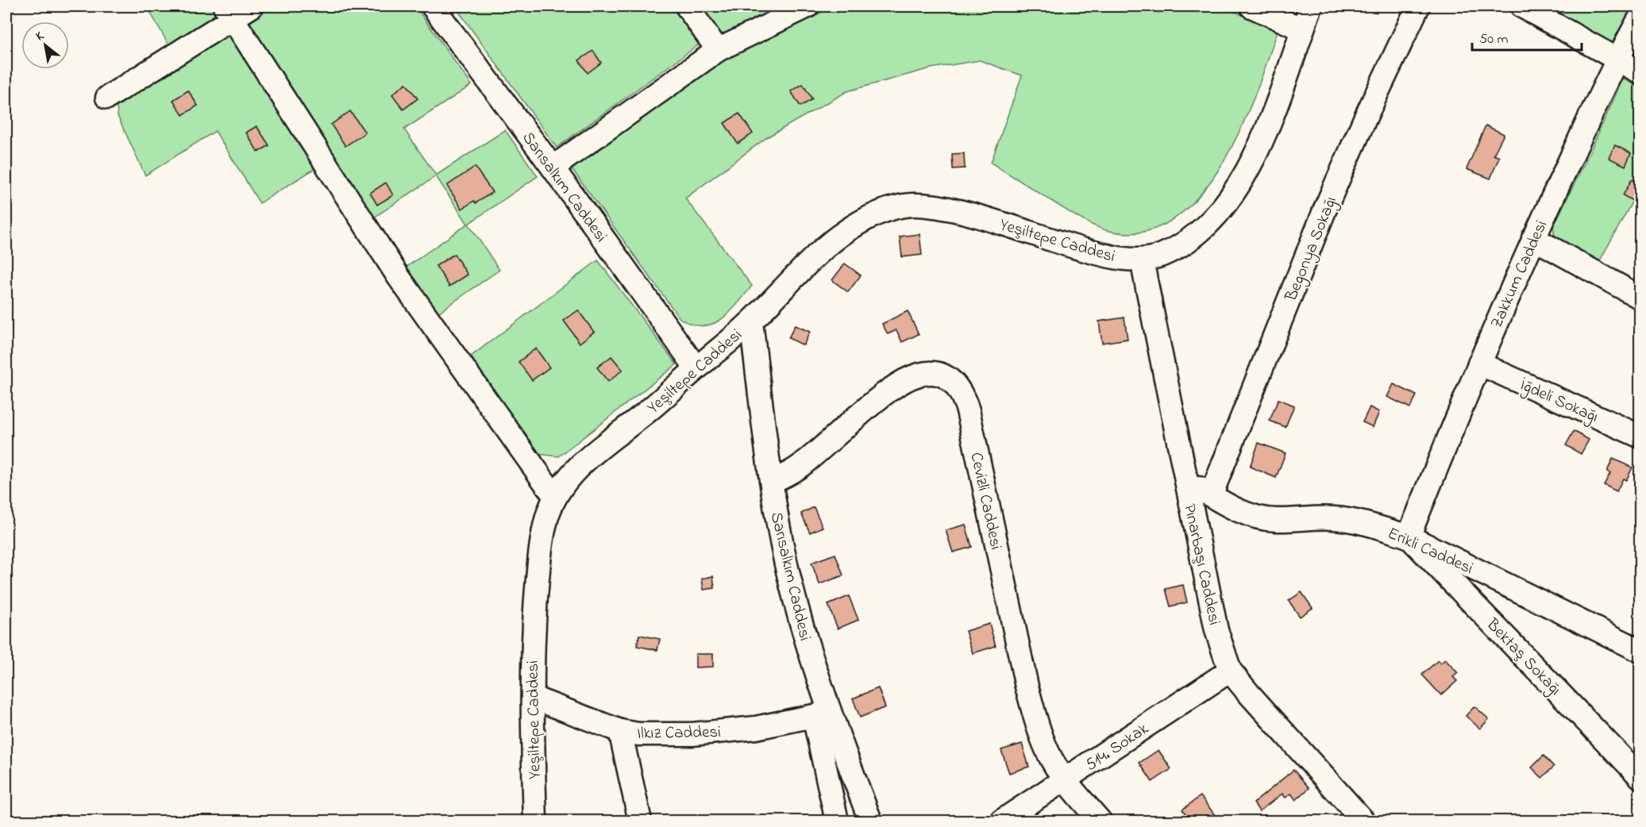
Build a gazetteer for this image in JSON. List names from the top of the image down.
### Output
{
  "streets": {
    "street": [
      "Sarısalkım Caddesi",
      "Yeşiltepe Caddesi",
      "Begonya Sokağı",
      "Zakkum Caddesi",
      "İğdeli Sokağı",
      "Cevizli Caddesi",
      "Erikli Caddesi",
      "Pınarbaşı Caddesi",
      "Bektaş Sokağı",
      "Ilkız Caddesi",
      "514. Sokak"
    ]
  },
  "crossings": [
    ["Sarısalkım Caddesi", "Yeşiltepe Caddesi"],
    ["Sarısalkım Caddesi", "Cevizli Caddesi"],
    ["Sarısalkım Caddesi", "Ilkız Caddesi"],
    ["Yeşiltepe Caddesi", "Pınarbaşı Caddesi"],
    ["Yeşiltepe Caddesi", "Ilkız Caddesi"],
    ["Begonya Sokağı", "Erikli Caddesi"],
    ["Zakkum Caddesi", "İğdeli Sokağı"],
    ["Zakkum Caddesi", "Erikli Caddesi"],
    ["Zakkum Caddesi", "Bektaş Sokağı"],
    ["Cevizli Caddesi", "514. Sokak"],
    ["Erikli Caddesi", "Pınarbaşı Caddesi"],
    ["Erikli Caddesi", "Bektaş Sokağı"],
    ["Pınarbaşı Caddesi", "514. Sokak"]
  ],
  "scale_bar": "50 m",
  "north": "top left"
}
